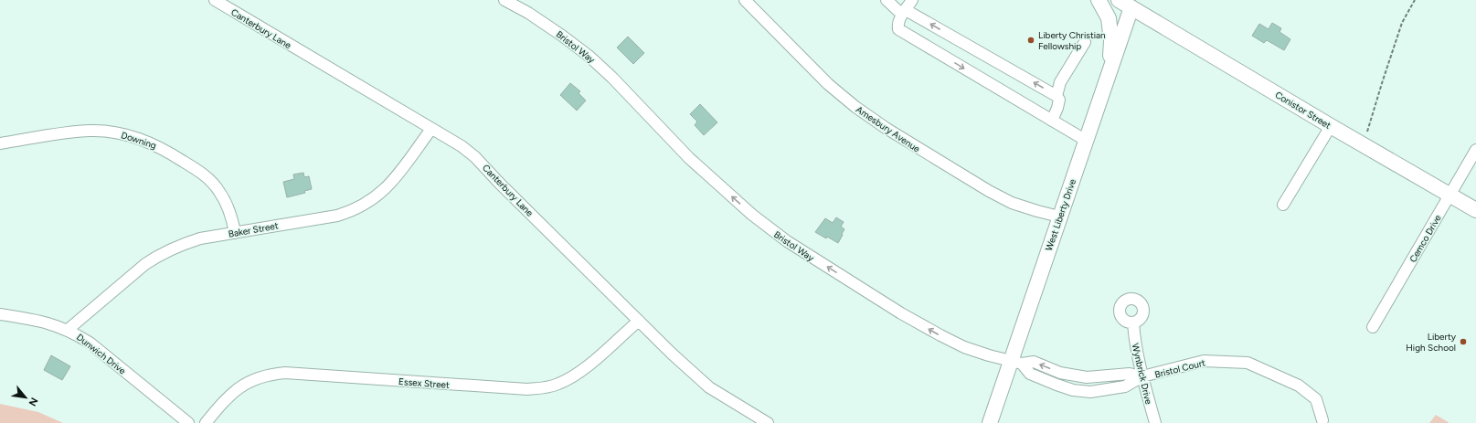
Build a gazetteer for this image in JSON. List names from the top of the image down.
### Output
{
  "streets": {
    "main road": ["Conistor Street", "West Liberty Drive"],
    "street": [
      "Canterbury Lane",
      "Bristol Way",
      "Amesbury Avenue",
      "Downing",
      "Baker Street",
      "Cemco Drive",
      "Dunwich Drive",
      "Bristol Court",
      "Wynbrick Drive",
      "Essex Street"
    ]
  },
  "crossings": [
    ["Canterbury Lane", "Baker Street"],
    ["Canterbury Lane", "Essex Street"],
    ["Bristol Way", "West Liberty Drive"],
    ["Bristol Way", "Bristol Court"],
    ["Bristol Way", "Wynbrick Drive"],
    ["Conistor Street", "West Liberty Drive"],
    ["Conistor Street", "Cemco Drive"],
    ["Amesbury Avenue", "West Liberty Drive"],
    ["Downing", "Baker Street"],
    ["West Liberty Drive", "Bristol Court"],
    ["Baker Street", "Dunwich Drive"],
    ["Bristol Court", "Wynbrick Drive"]
  ],
  "one_way": ["Bristol Way"],
  "places": ["Liberty Christian Fellowship", "Liberty High School"],
  "north": "bottom right"
}
